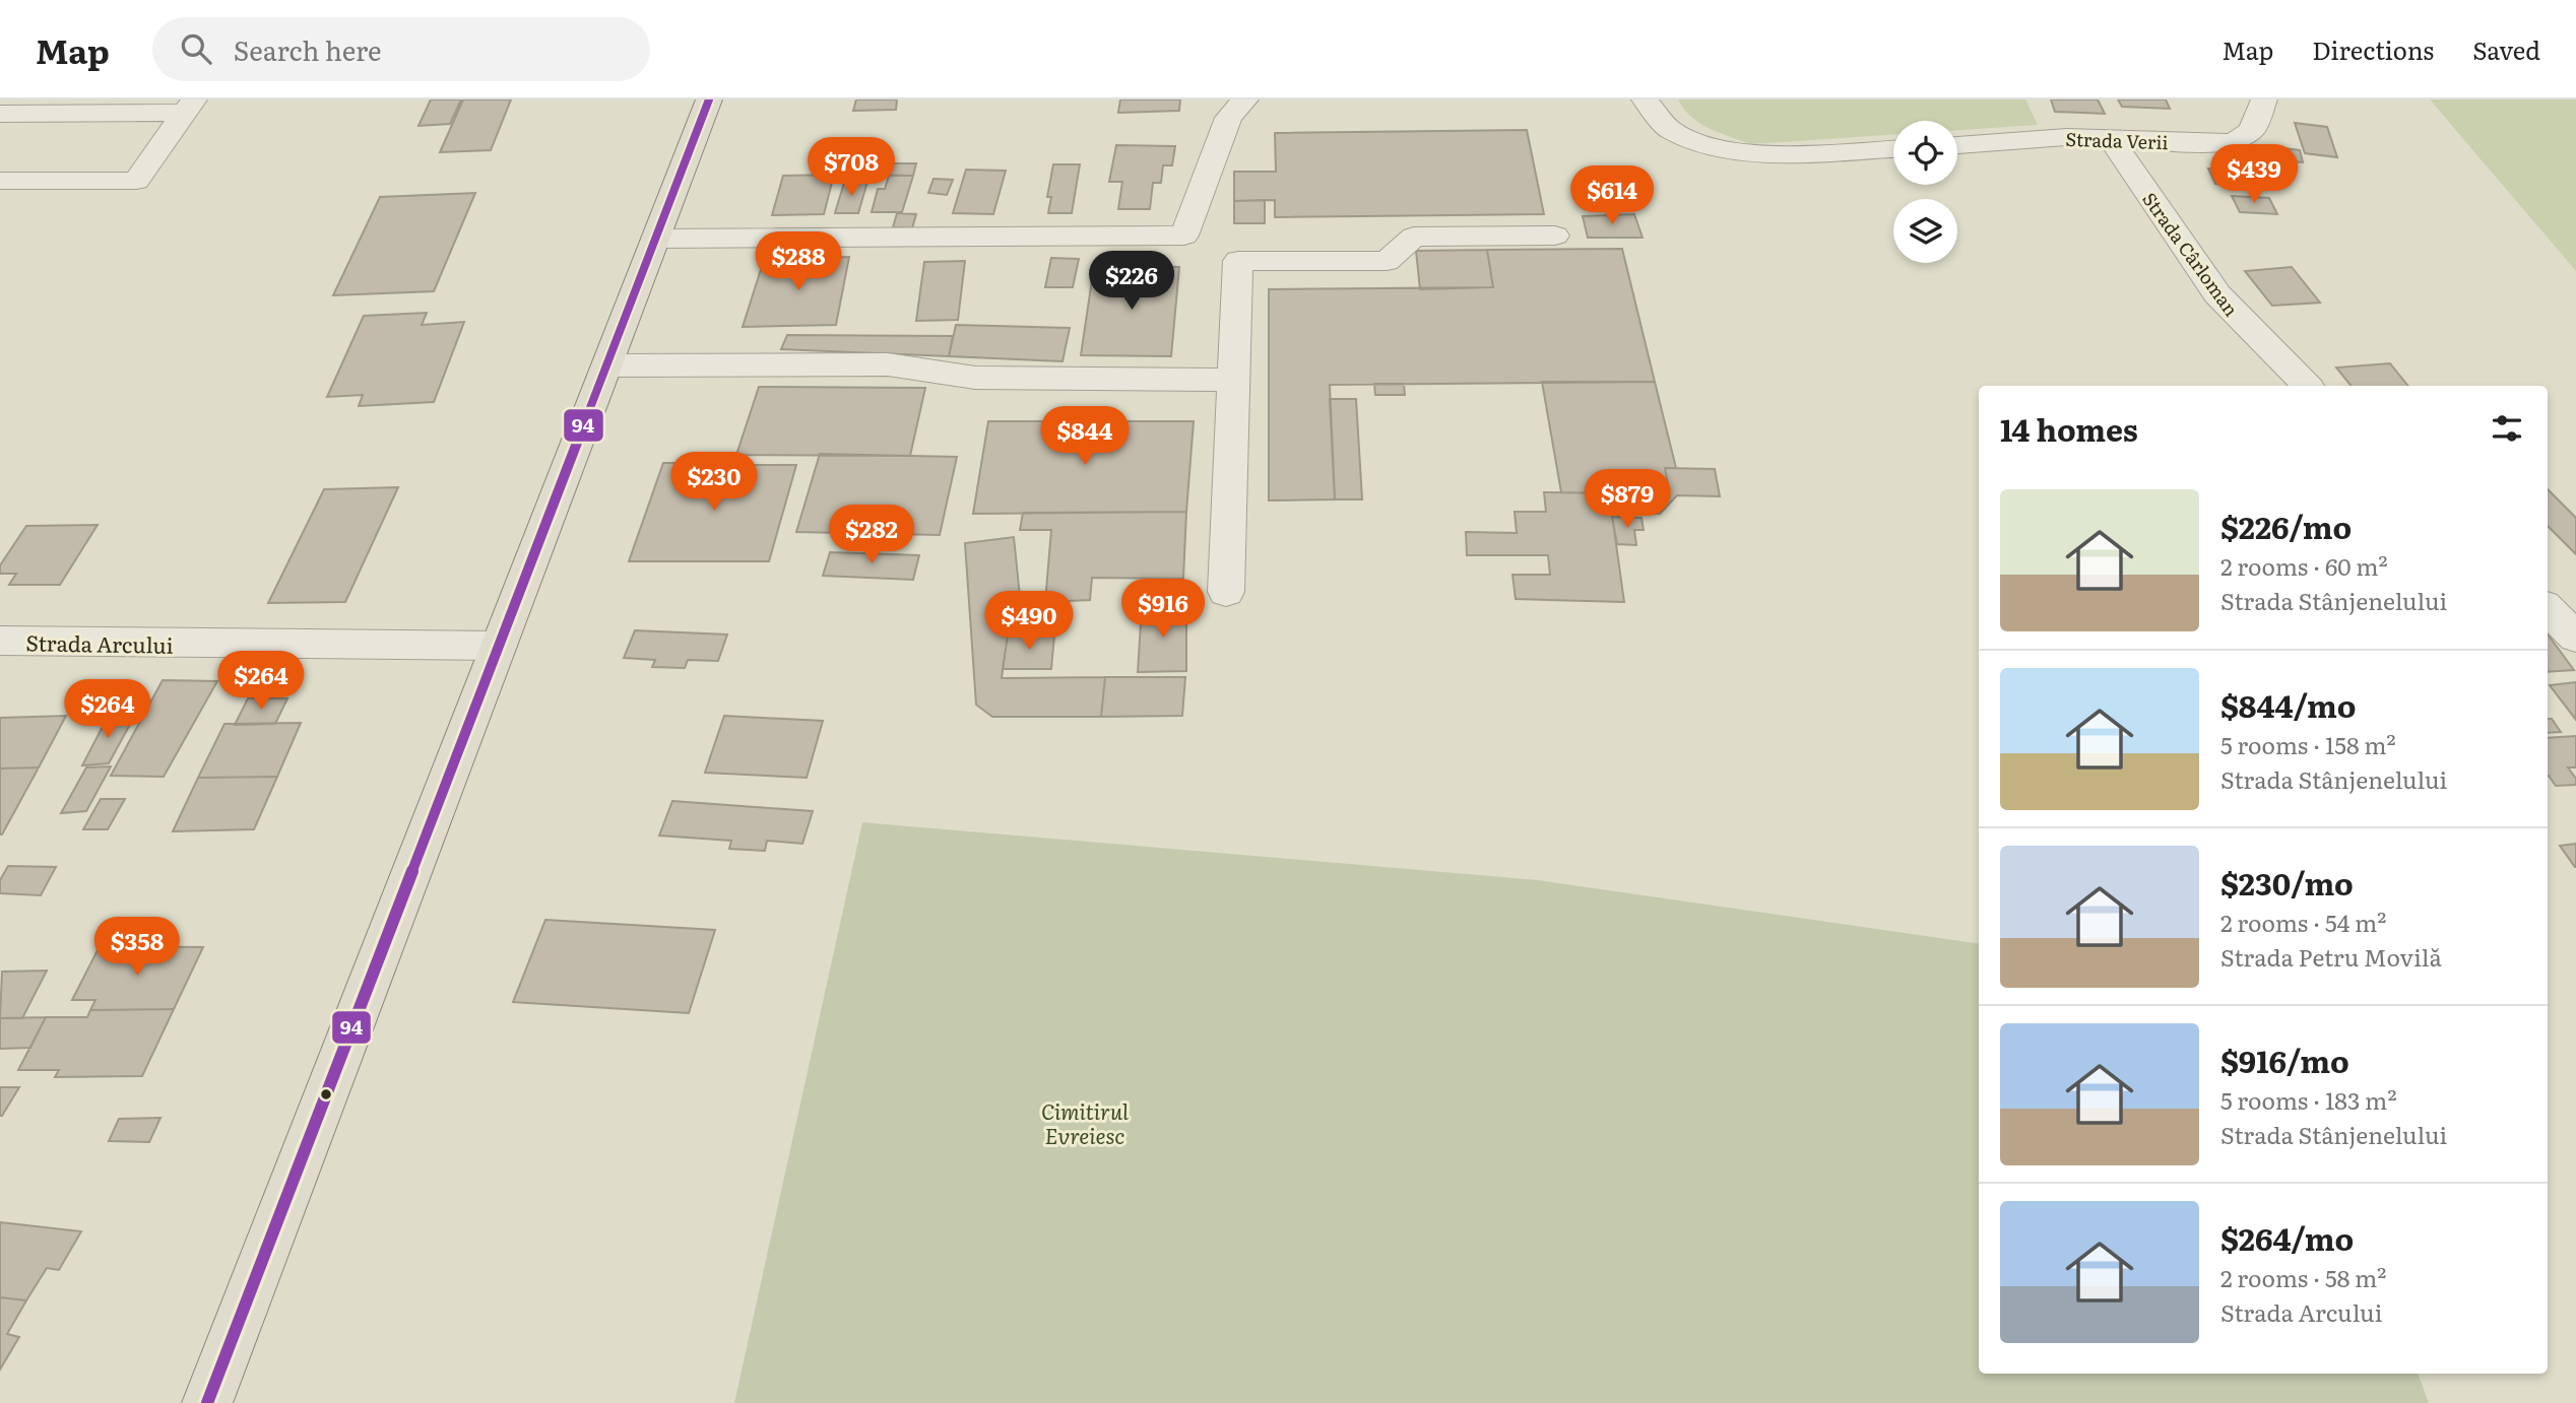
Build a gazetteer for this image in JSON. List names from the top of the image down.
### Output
{
  "streets": {
    "street": ["Strada Verii", "Strada Cârloman", "Strada Arcului"]
  },
  "crossings": [
    ["Strada Verii", "Strada Cârloman"]
  ],
  "parks": ["Cimitirul Evreiesc"],
  "lines": ["transit line 94"],
  "page": {
    "header": "Map",
    "search": "Search here",
    "nav": ["Map", "Directions", "Saved"],
    "price": [
      "$708",
      "$439",
      "$614",
      "$288",
      "$226",
      "$844",
      "$230",
      "$879",
      "$282",
      "$916",
      "$490",
      "$264",
      "$264",
      "$358"
    ],
    "heading": "14 homes",
    "list": [
      {
        "name": "$226/mo",
        "note": "2 rooms · 60 m² · Strada Stânjenelului"
      },
      {
        "name": "$844/mo",
        "note": "5 rooms · 158 m² · Strada Stânjenelului"
      },
      {
        "name": "$230/mo",
        "note": "2 rooms · 54 m² · Strada Petru Movilă"
      },
      {
        "name": "$916/mo",
        "note": "5 rooms · 183 m² · Strada Stânjenelului"
      },
      {
        "name": "$264/mo",
        "note": "2 rooms · 58 m² · Strada Arcului"
      }
    ]
  }
}
